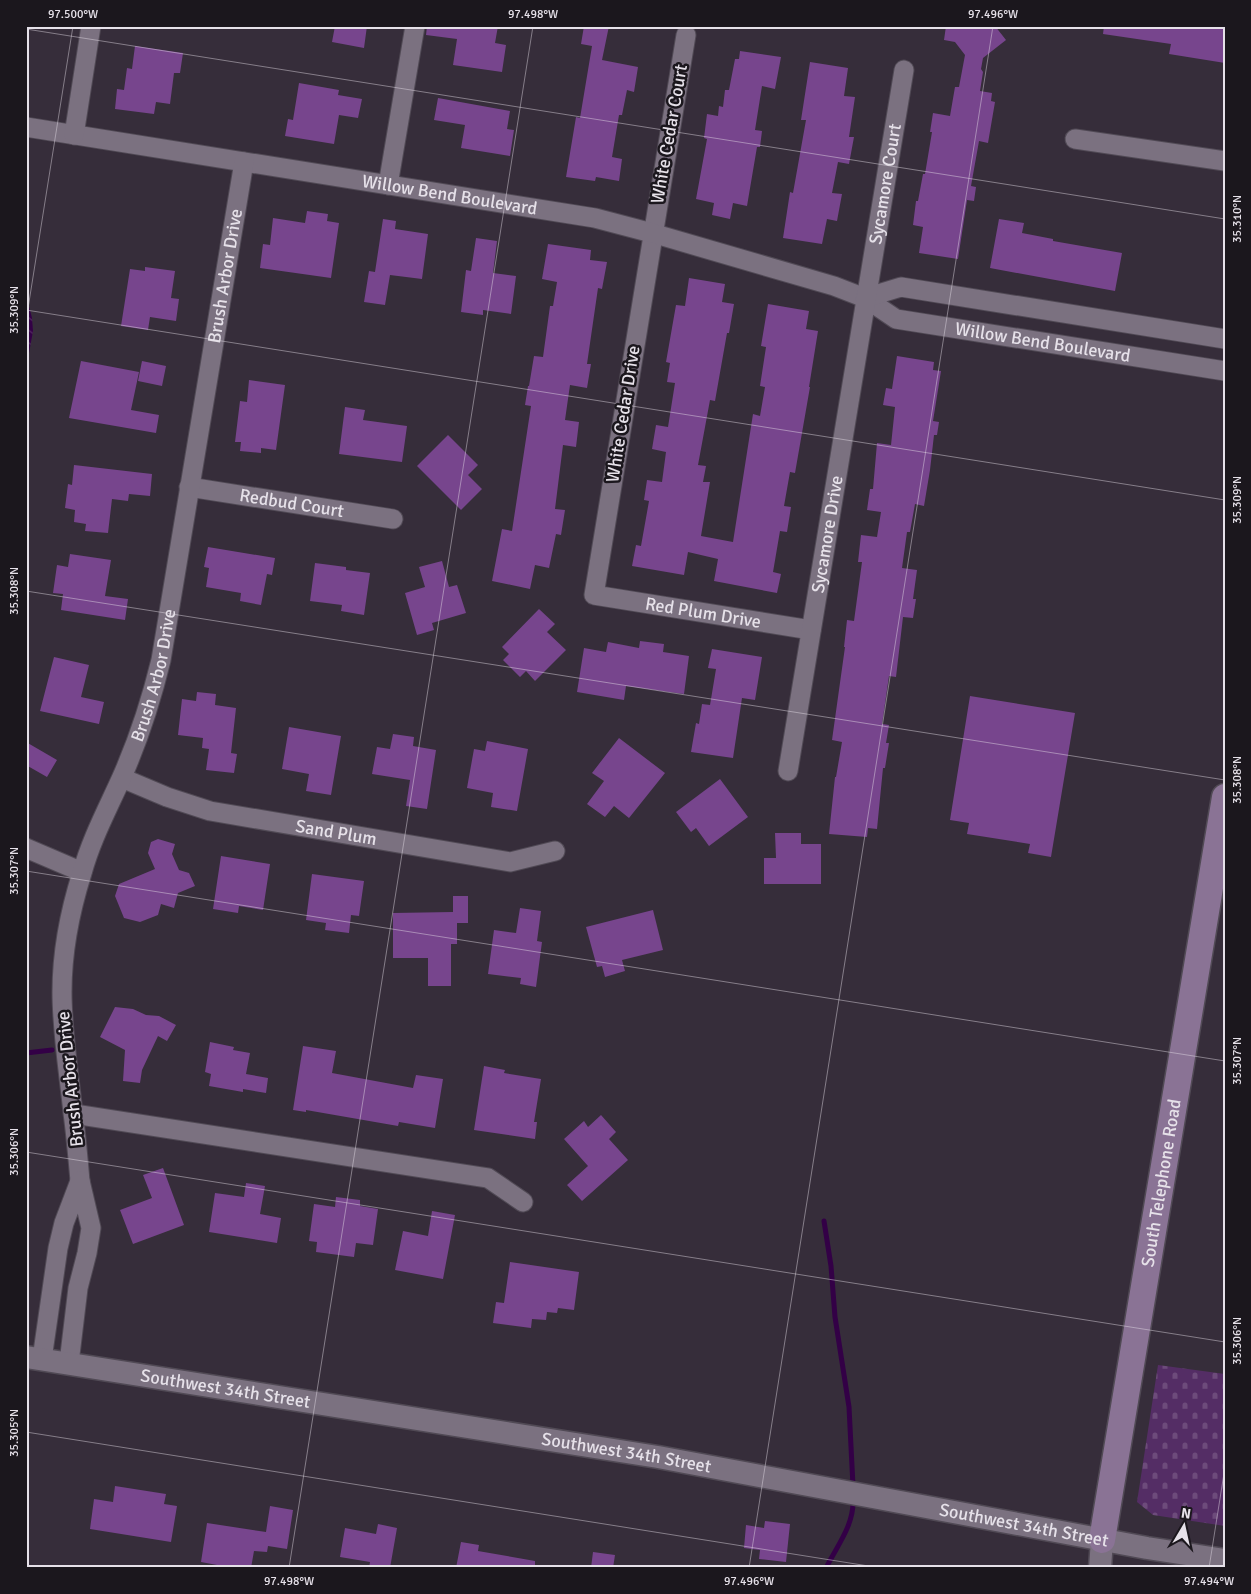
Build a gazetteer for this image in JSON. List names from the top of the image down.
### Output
{
  "streets": {
    "main road": ["South Telephone Road"],
    "street": [
      "White Cedar Court",
      "Sycamore Court",
      "Willow Bend Boulevard",
      "Brush Arbor Drive",
      "White Cedar Drive",
      "Redbud Court",
      "Sycamore Drive",
      "Red Plum Drive",
      "Sand Plum",
      "Southwest 34th Street"
    ]
  },
  "crossings": [
    ["White Cedar Court", "Willow Bend Boulevard"],
    ["White Cedar Court", "White Cedar Drive"],
    ["Sycamore Court", "Willow Bend Boulevard"],
    ["Sycamore Court", "Sycamore Drive"],
    ["Willow Bend Boulevard", "Brush Arbor Drive"],
    ["Willow Bend Boulevard", "White Cedar Drive"],
    ["Willow Bend Boulevard", "Sycamore Drive"],
    ["Brush Arbor Drive", "Redbud Court"],
    ["Brush Arbor Drive", "Sand Plum"],
    ["Brush Arbor Drive", "Southwest 34th Street"],
    ["White Cedar Drive", "Red Plum Drive"],
    ["Sycamore Drive", "Red Plum Drive"],
    ["South Telephone Road", "Southwest 34th Street"]
  ],
  "north": "top",
  "coordinates": [
    "97.500°W",
    "97.498°W",
    "97.496°W",
    "35.310°N",
    "35.309°N",
    "35.308°N",
    "35.307°N",
    "35.306°N",
    "35.305°N",
    "97.494°W"
  ]
}
